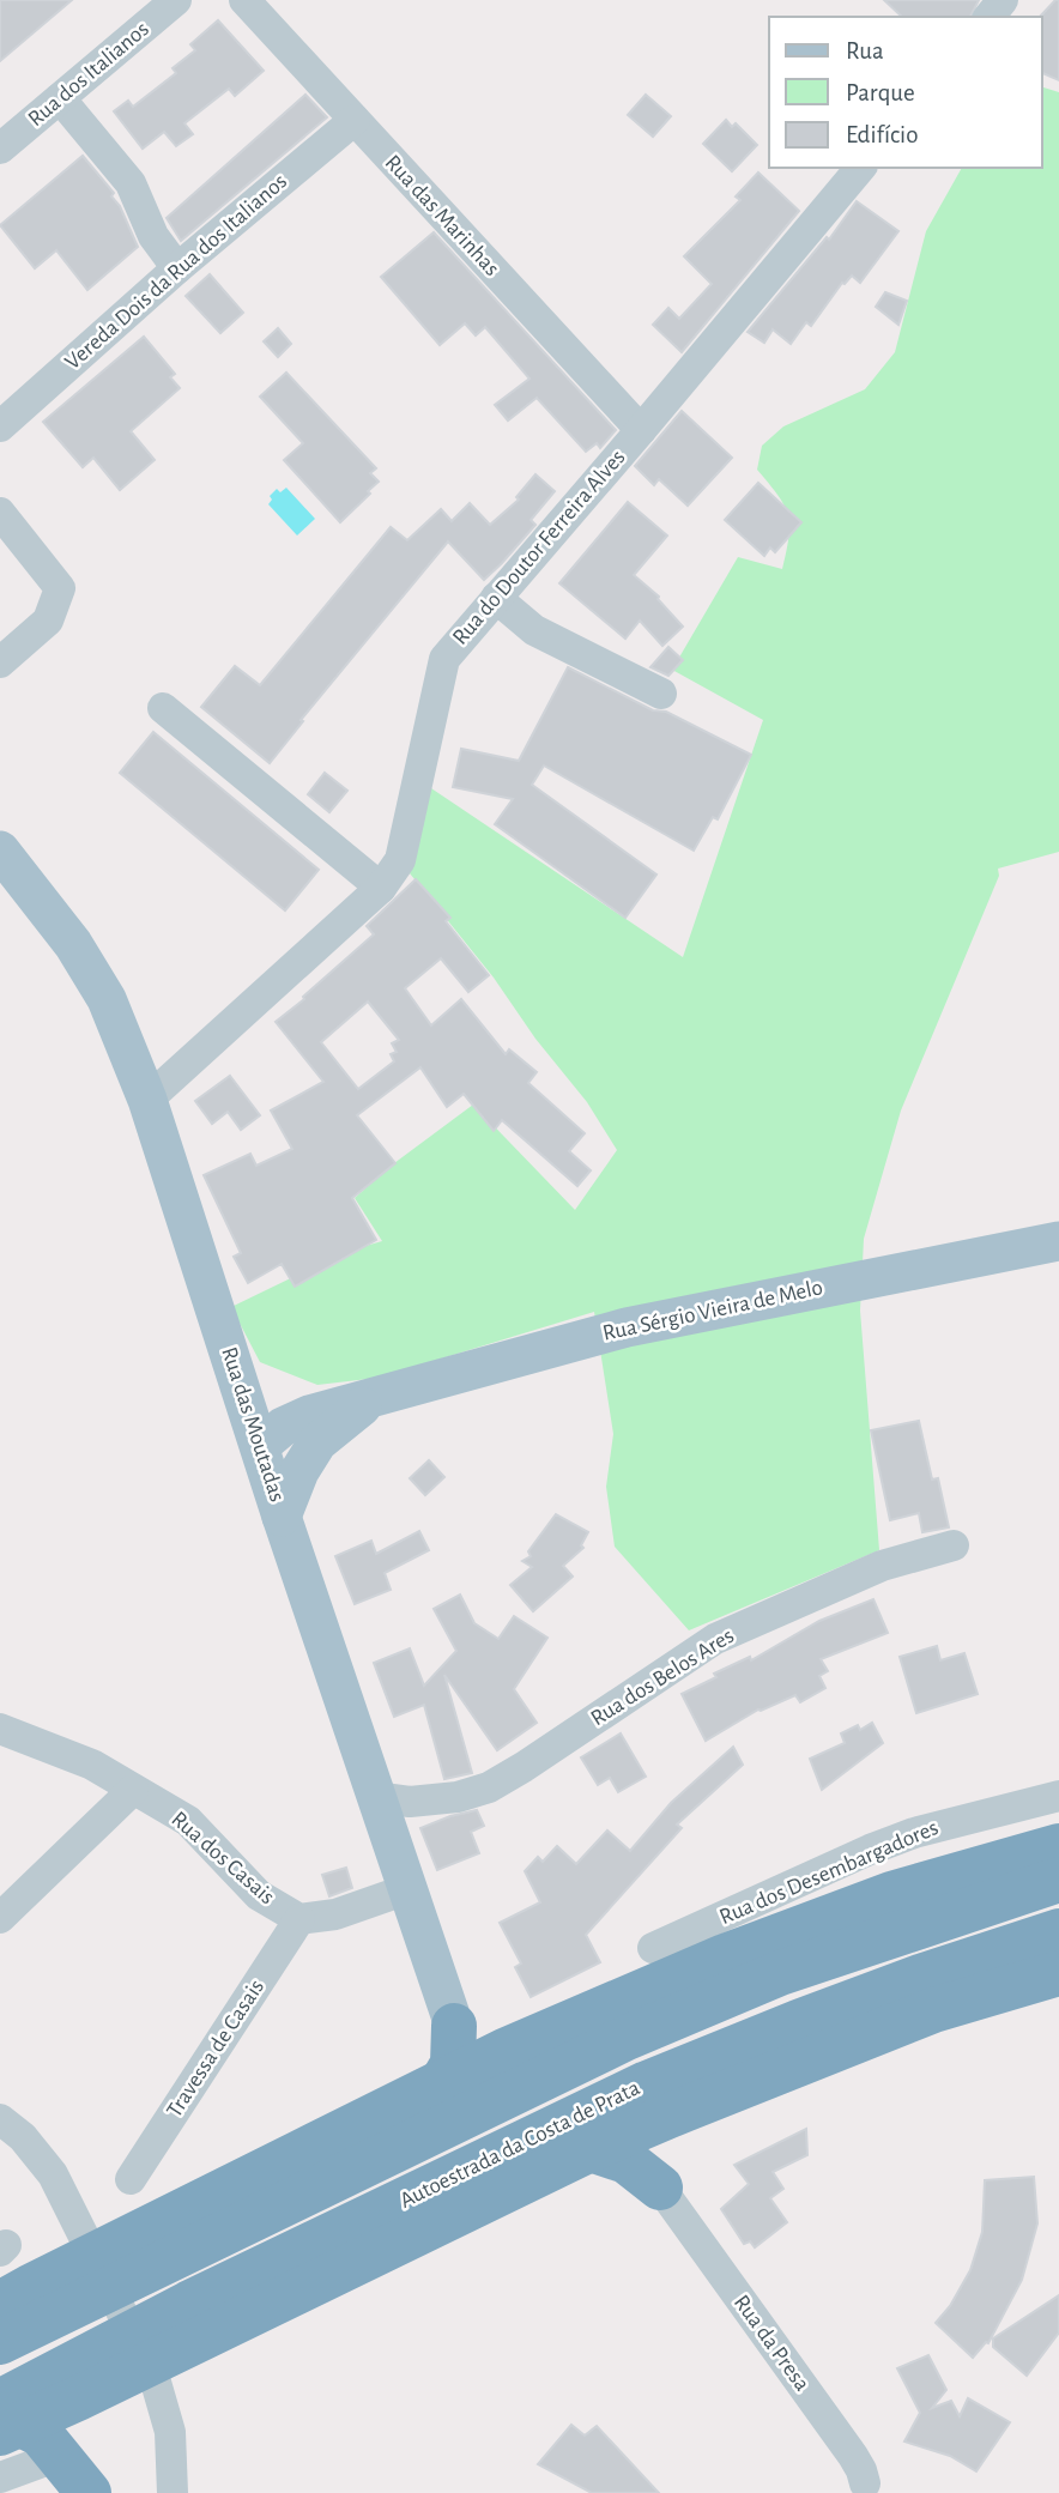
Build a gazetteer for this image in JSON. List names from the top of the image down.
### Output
{
  "streets": {
    "highway": ["Autoestrada da Costa de Prata"],
    "main road": ["Rua Sérgio Vieira de Melo", "Rua das Moutadas"],
    "street": [
      "Rua dos Italianos",
      "Rua das Marinhas",
      "Vereda Dois da Rua dos Italianos",
      "Rua do Doutor Ferreira Alves",
      "Rua dos Belos Ares",
      "Rua dos Casais",
      "Rua dos Desembargadores",
      "Travessa de Casais",
      "Rua da Presa"
    ]
  },
  "crossings": [
    ["Rua das Marinhas", "Vereda Dois da Rua dos Italianos"],
    ["Rua das Marinhas", "Rua do Doutor Ferreira Alves"],
    ["Rua do Doutor Ferreira Alves", "Rua das Moutadas"],
    ["Rua Sérgio Vieira de Melo", "Rua das Moutadas"],
    ["Rua das Moutadas", "Rua dos Belos Ares"],
    ["Rua das Moutadas", "Rua dos Casais"],
    ["Rua dos Casais", "Travessa de Casais"]
  ],
  "legend": ["Rua", "Parque", "Edifício"]
}
